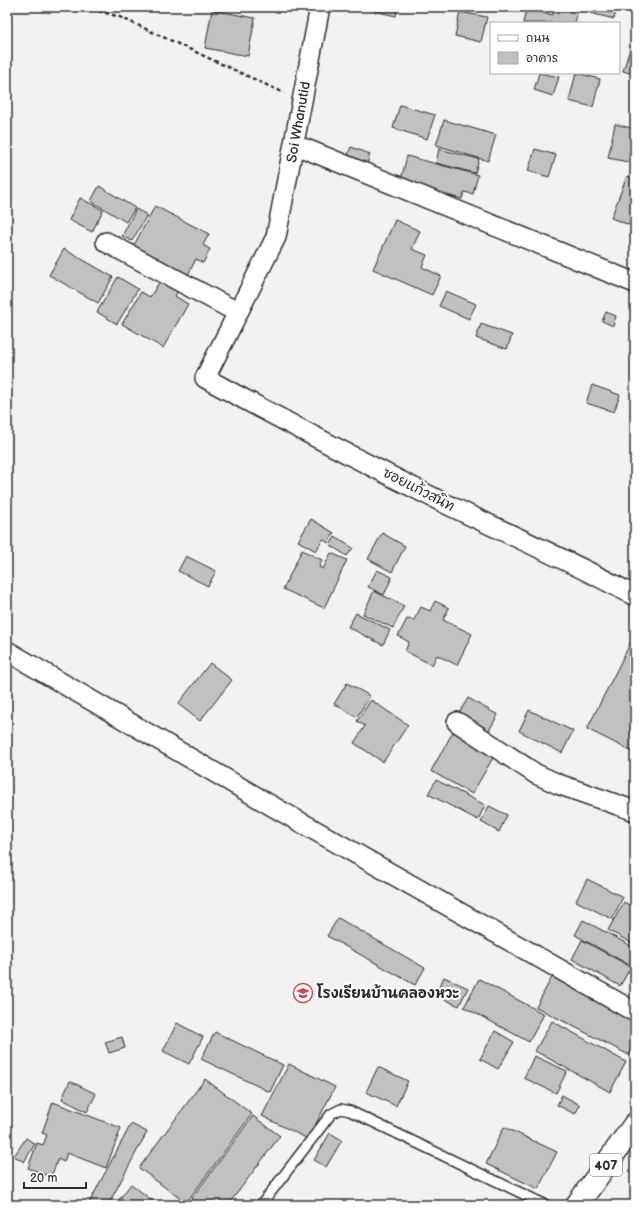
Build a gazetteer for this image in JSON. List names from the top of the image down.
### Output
{
  "streets": {
    "main road": ["407"],
    "street": ["Soi Whanutid", "ซอยแก้วสนิท"]
  },
  "crossings": [
    ["Soi Whanutid", "ซอยแก้วสนิท"]
  ],
  "places": {
    "school or university": ["โรงเรียนบ้านคลองหวะ"]
  },
  "legend": ["ถนน", "อาคาร"],
  "scale_bar": "20 m"
}
